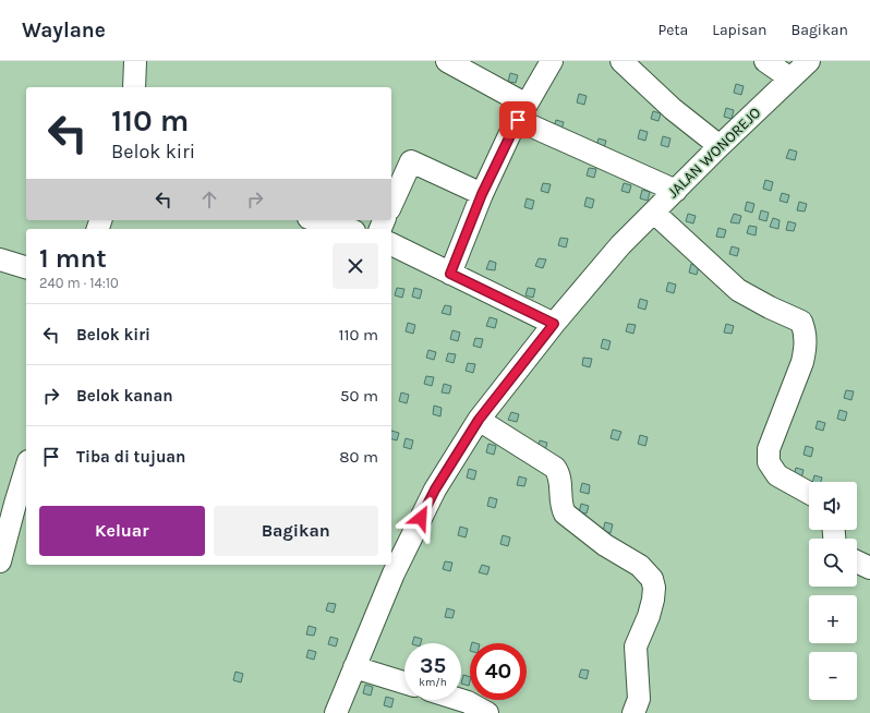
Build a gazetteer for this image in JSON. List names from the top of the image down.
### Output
{
  "streets": {
    "street": ["JALAN WONOREJO"]
  },
  "page": {
    "header": "Waylane",
    "nav": ["Peta", "Lapisan", "Bagikan"],
    "turn": ["110 m", "Belok kiri"],
    "heading": ["1 mnt", "240 m · 14:10"],
    "list": [
      {
        "name": "Belok kiri",
        "value": "110 m"
      },
      {
        "name": "Belok kanan",
        "value": "50 m"
      },
      {
        "name": "Tiba di tujuan",
        "value": "80 m"
      }
    ],
    "map_buttons": ["+", "−"],
    "buttons": ["Keluar", "Bagikan"],
    "speed": "35 km/h",
    "limit": "40"
  }
}
